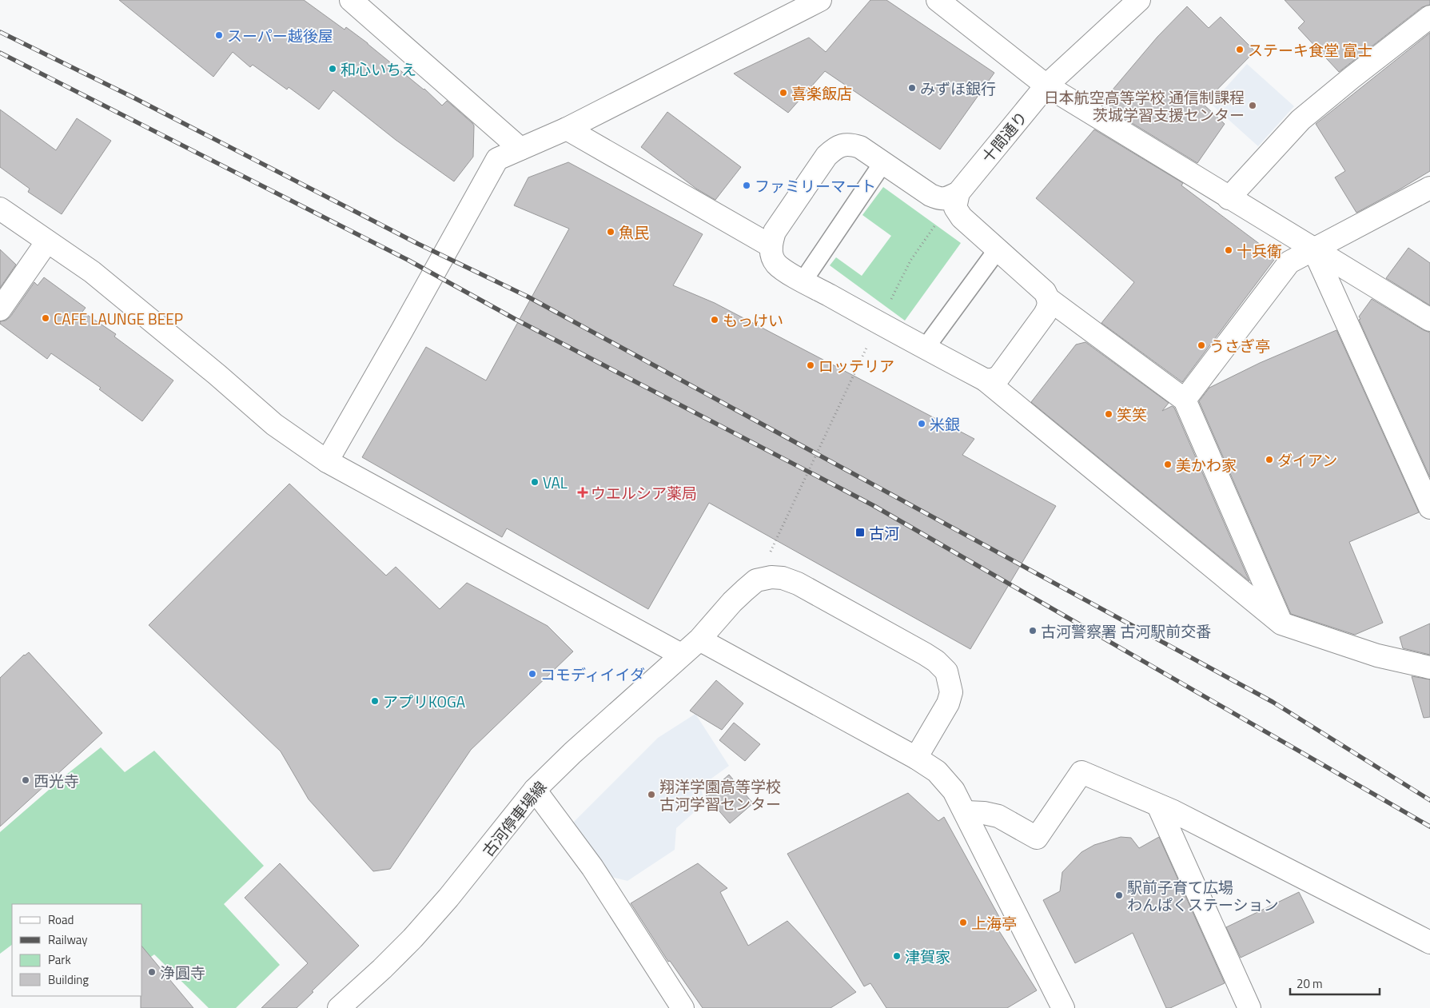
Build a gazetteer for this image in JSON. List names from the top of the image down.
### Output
{
  "streets": {
    "street": ["十間通り", "古河停車場線"]
  },
  "places": {
    "other": [
      "スーパー越後屋",
      "ステーキ食堂 富士",
      "和心いちえ",
      "みずほ銀行",
      "喜楽飯店",
      "日本航空高等学校 通信制課程 茨城学習支援センター",
      "ファミリーマート",
      "魚民",
      "十兵衛",
      "CAFE LAUNGE BEEP",
      "もっけい",
      "うさぎ亭",
      "ロッテリア",
      "笑笑",
      "米銀",
      "ダイアン",
      "美かわ家",
      "VAL",
      "古河警察署 古河駅前交番",
      "コモディイイダ",
      "アプリKOGA",
      "西光寺",
      "翔洋学園高等学校 古河学習センター",
      "駅前子育て広場 わんぱくステーション",
      "上海亭",
      "津賀家",
      "浄圓寺"
    ],
    "health": ["ウエルシア薬局"],
    "transit": ["古河"]
  },
  "legend": [
    "Road",
    "Railway",
    "Park",
    "Building"
  ],
  "scale_bar": "20 m"
}
